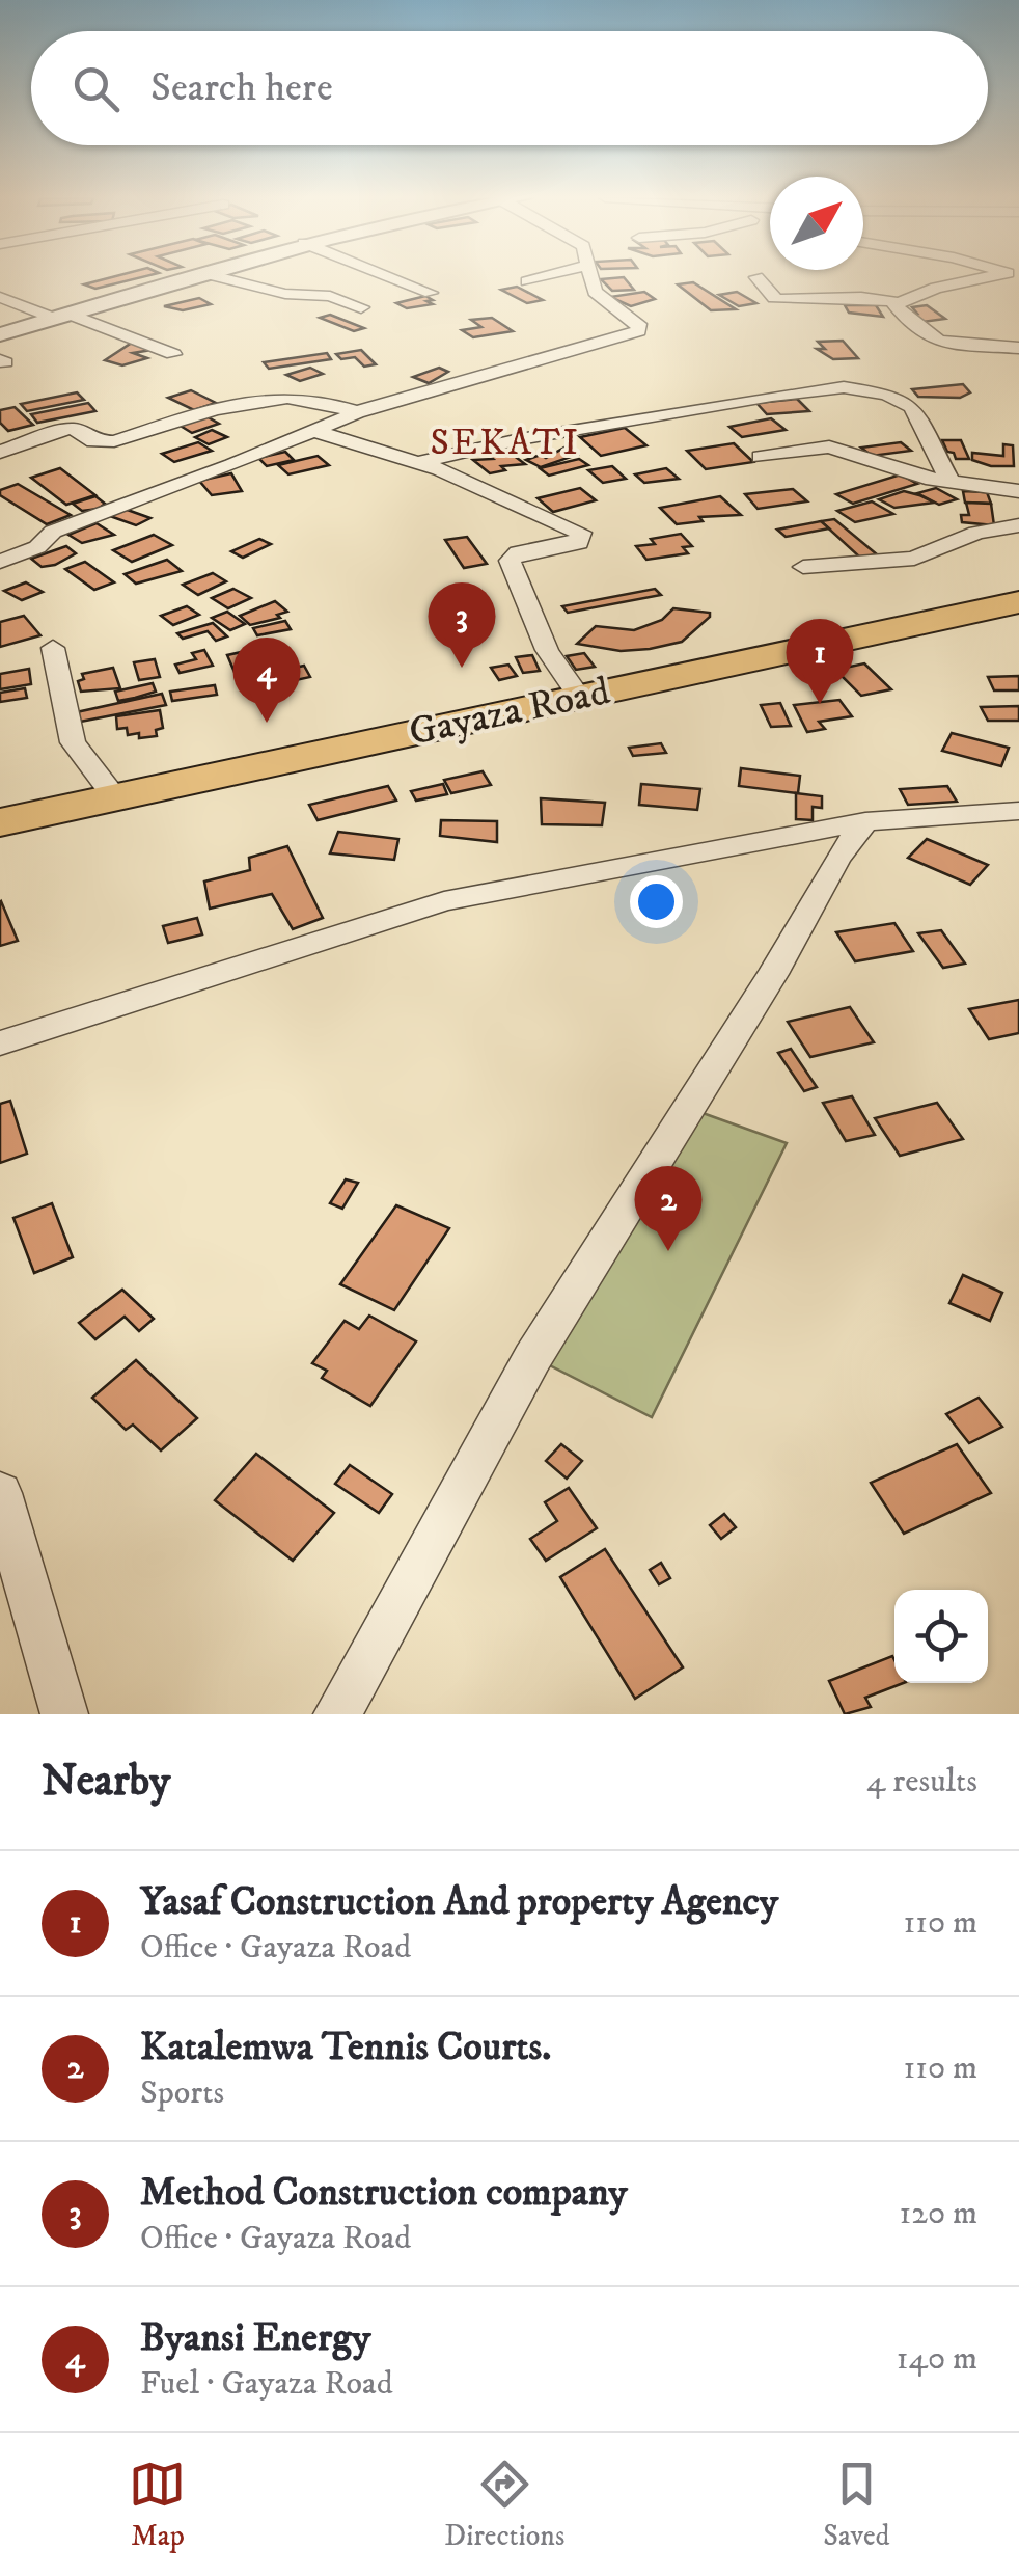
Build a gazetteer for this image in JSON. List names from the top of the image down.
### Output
{
  "streets": {
    "main road": ["Gayaza Road"]
  },
  "districts": ["SEKATI"],
  "north": "top right",
  "page": {
    "search": "Search here",
    "pins": [
      "3",
      "1",
      "4",
      "2"
    ],
    "heading": ["Nearby", "4 results"],
    "list": [
      {
        "mark": "1",
        "name": "Yasaf Construction And property Agency",
        "note": "Office · Gayaza Road",
        "value": "110 m"
      },
      {
        "mark": "2",
        "name": "Katalemwa Tennis Courts.",
        "note": "Sports",
        "value": "110 m"
      },
      {
        "mark": "3",
        "name": "Method Construction company",
        "note": "Office · Gayaza Road",
        "value": "120 m"
      },
      {
        "mark": "4",
        "name": "Byansi Energy",
        "note": "Fuel · Gayaza Road",
        "value": "140 m"
      }
    ],
    "nav": ["Map", "Directions", "Saved"]
  }
}
